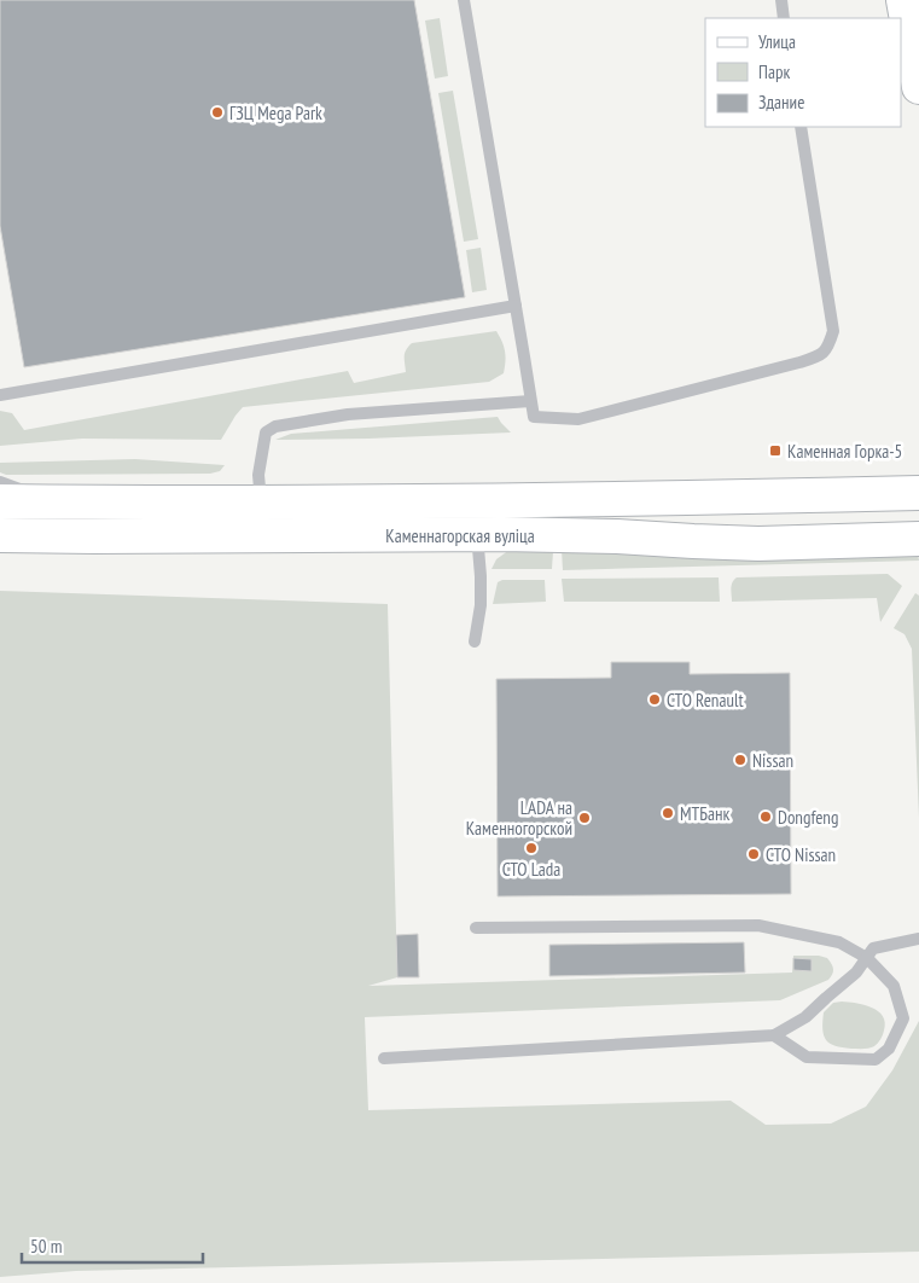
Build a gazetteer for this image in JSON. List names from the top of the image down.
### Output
{
  "streets": {
    "main road": ["Каменнагорская вуліца"]
  },
  "places": {
    "other": [
      "ГЗЦ Mega Park",
      "СТО Renault",
      "Nissan",
      "МТБанк",
      "Dongfeng",
      "LADA на Каменногорской",
      "СТО Lada",
      "СТО Nissan"
    ],
    "transit": ["Каменная Горка-5"]
  },
  "legend": ["Улица", "Парк", "Здание"],
  "scale_bar": "50 m"
}
